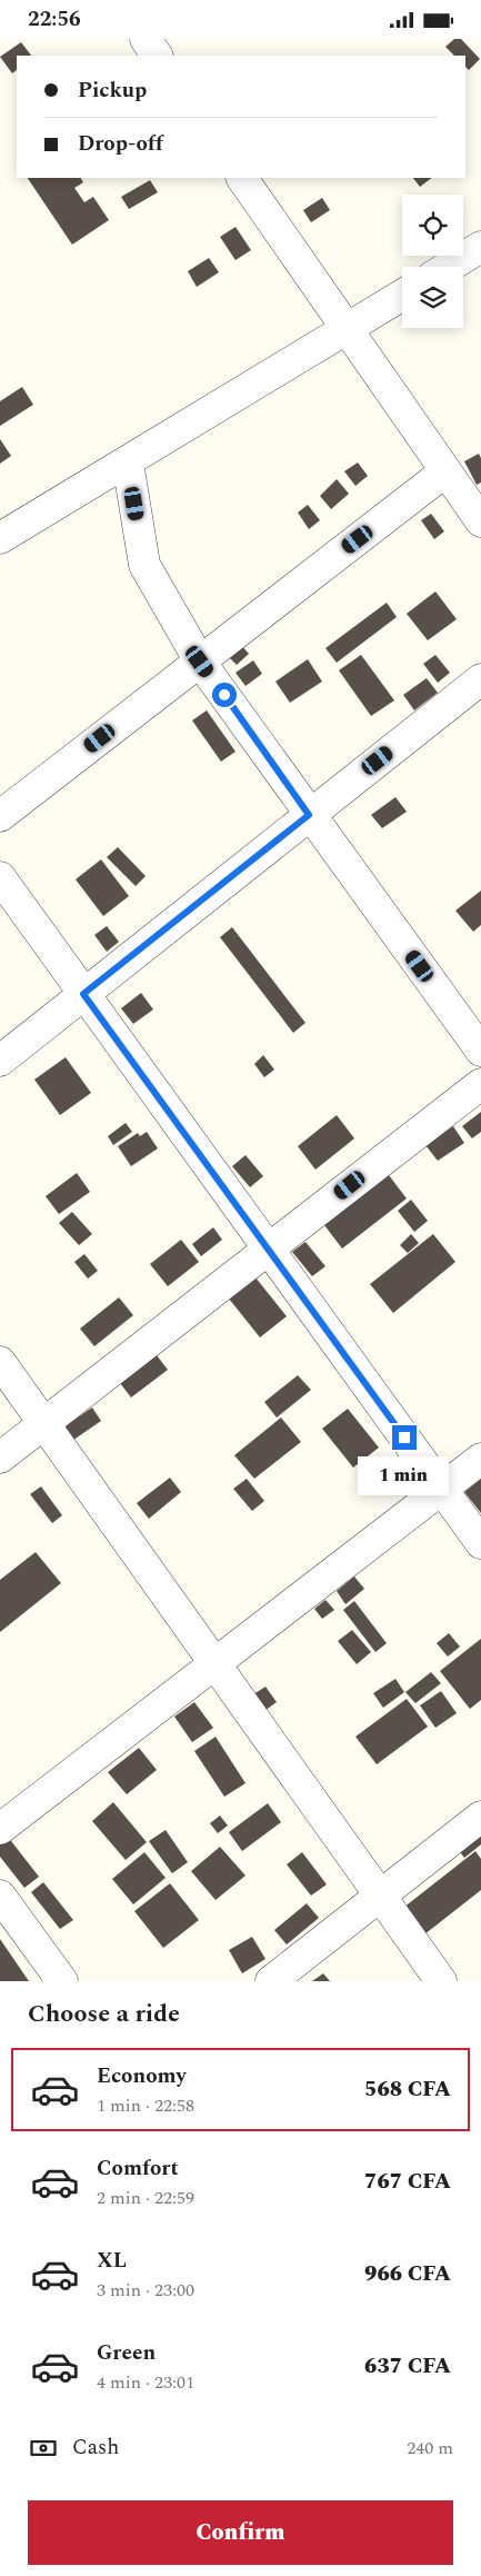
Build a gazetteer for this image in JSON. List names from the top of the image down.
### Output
{
  "page": {
    "status": "22:56",
    "banner": ["Pickup", "Drop-off"],
    "bubble": "1 min",
    "heading": "Choose a ride",
    "list": [
      {
        "name": "Economy",
        "note": "1 min · 22:58",
        "value": "568 CFA"
      },
      {
        "name": "Comfort",
        "note": "2 min · 22:59",
        "value": "767 CFA"
      },
      {
        "name": "XL",
        "note": "3 min · 23:00",
        "value": "966 CFA"
      },
      {
        "name": "Green",
        "note": "4 min · 23:01",
        "value": "637 CFA"
      }
    ],
    "pay": ["Cash", "240 m"],
    "buttons": "Confirm"
  }
}
